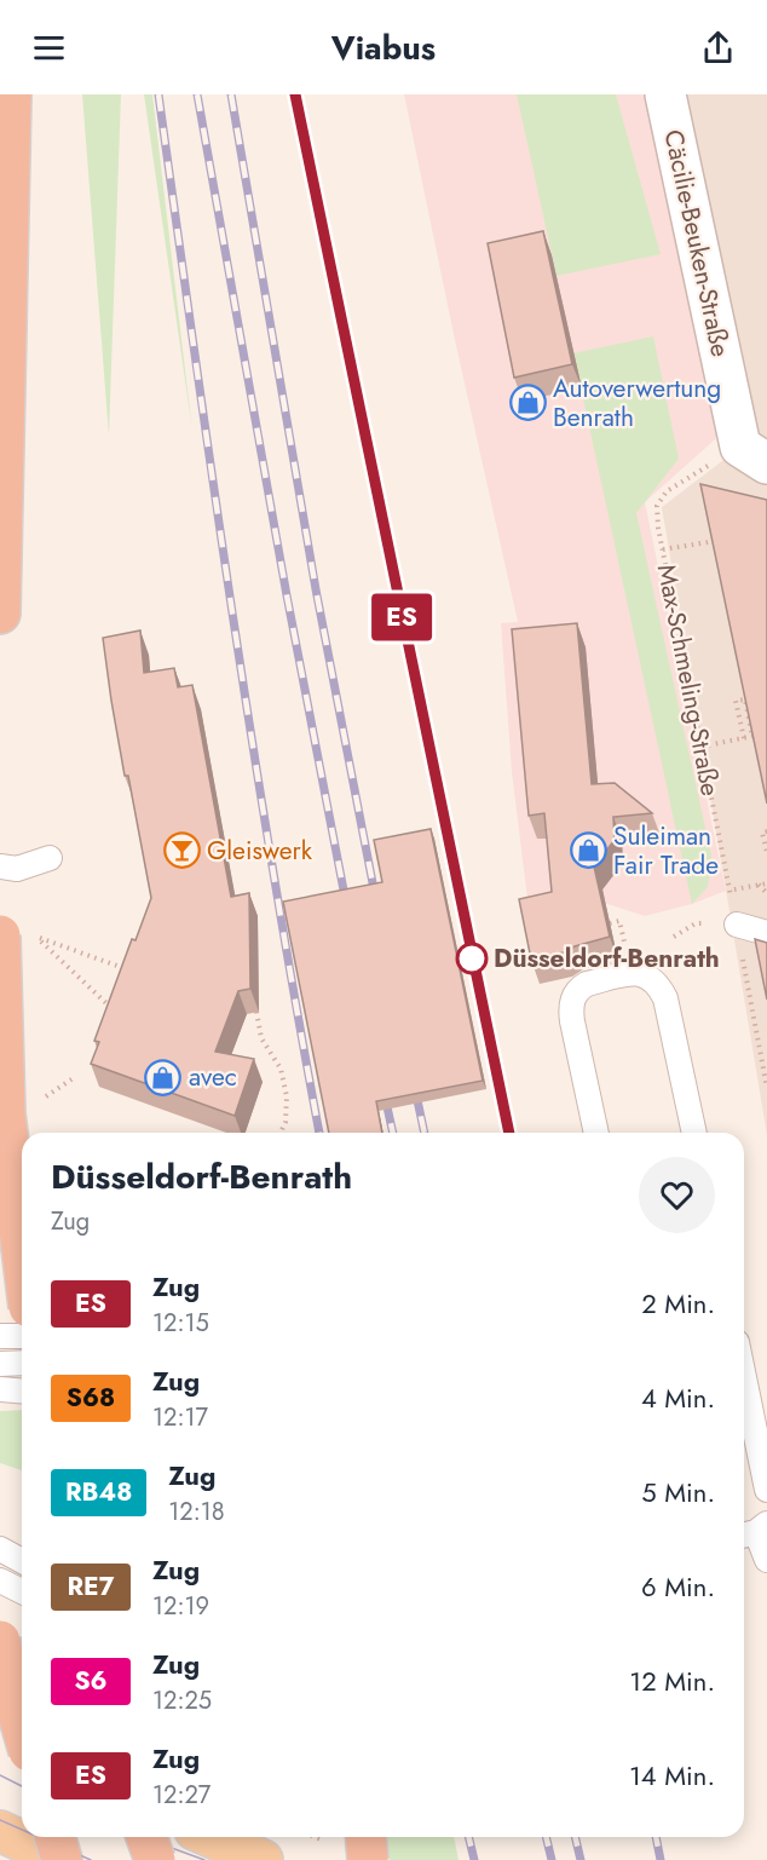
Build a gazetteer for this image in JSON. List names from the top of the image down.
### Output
{
  "streets": {
    "street": ["Cäcilie-Beuken-Straße"],
    "path": ["Max-Schmeling-Straße"]
  },
  "crossings": [
    ["Cäcilie-Beuken-Straße", "Max-Schmeling-Straße"]
  ],
  "places": {
    "shop": ["Autoverwertung Benrath", "Suleiman Fair Trade", "avec"],
    "bar": ["Gleiswerk"],
    "other": ["Düsseldorf-Benrath"]
  },
  "page": {
    "header": "Viabus",
    "on_map": "ES",
    "heading": ["Düsseldorf-Benrath", "Zug"],
    "list": [
      {
        "mark": "ES",
        "name": "Zug",
        "note": "12:15",
        "value": "2 Min."
      },
      {
        "mark": "S68",
        "name": "Zug",
        "note": "12:17",
        "value": "4 Min."
      },
      {
        "mark": "RB48",
        "name": "Zug",
        "note": "12:18",
        "value": "5 Min."
      },
      {
        "mark": "RE7",
        "name": "Zug",
        "note": "12:19",
        "value": "6 Min."
      },
      {
        "mark": "S6",
        "name": "Zug",
        "note": "12:25",
        "value": "12 Min."
      },
      {
        "mark": "ES",
        "name": "Zug",
        "note": "12:27",
        "value": "14 Min."
      }
    ]
  }
}
